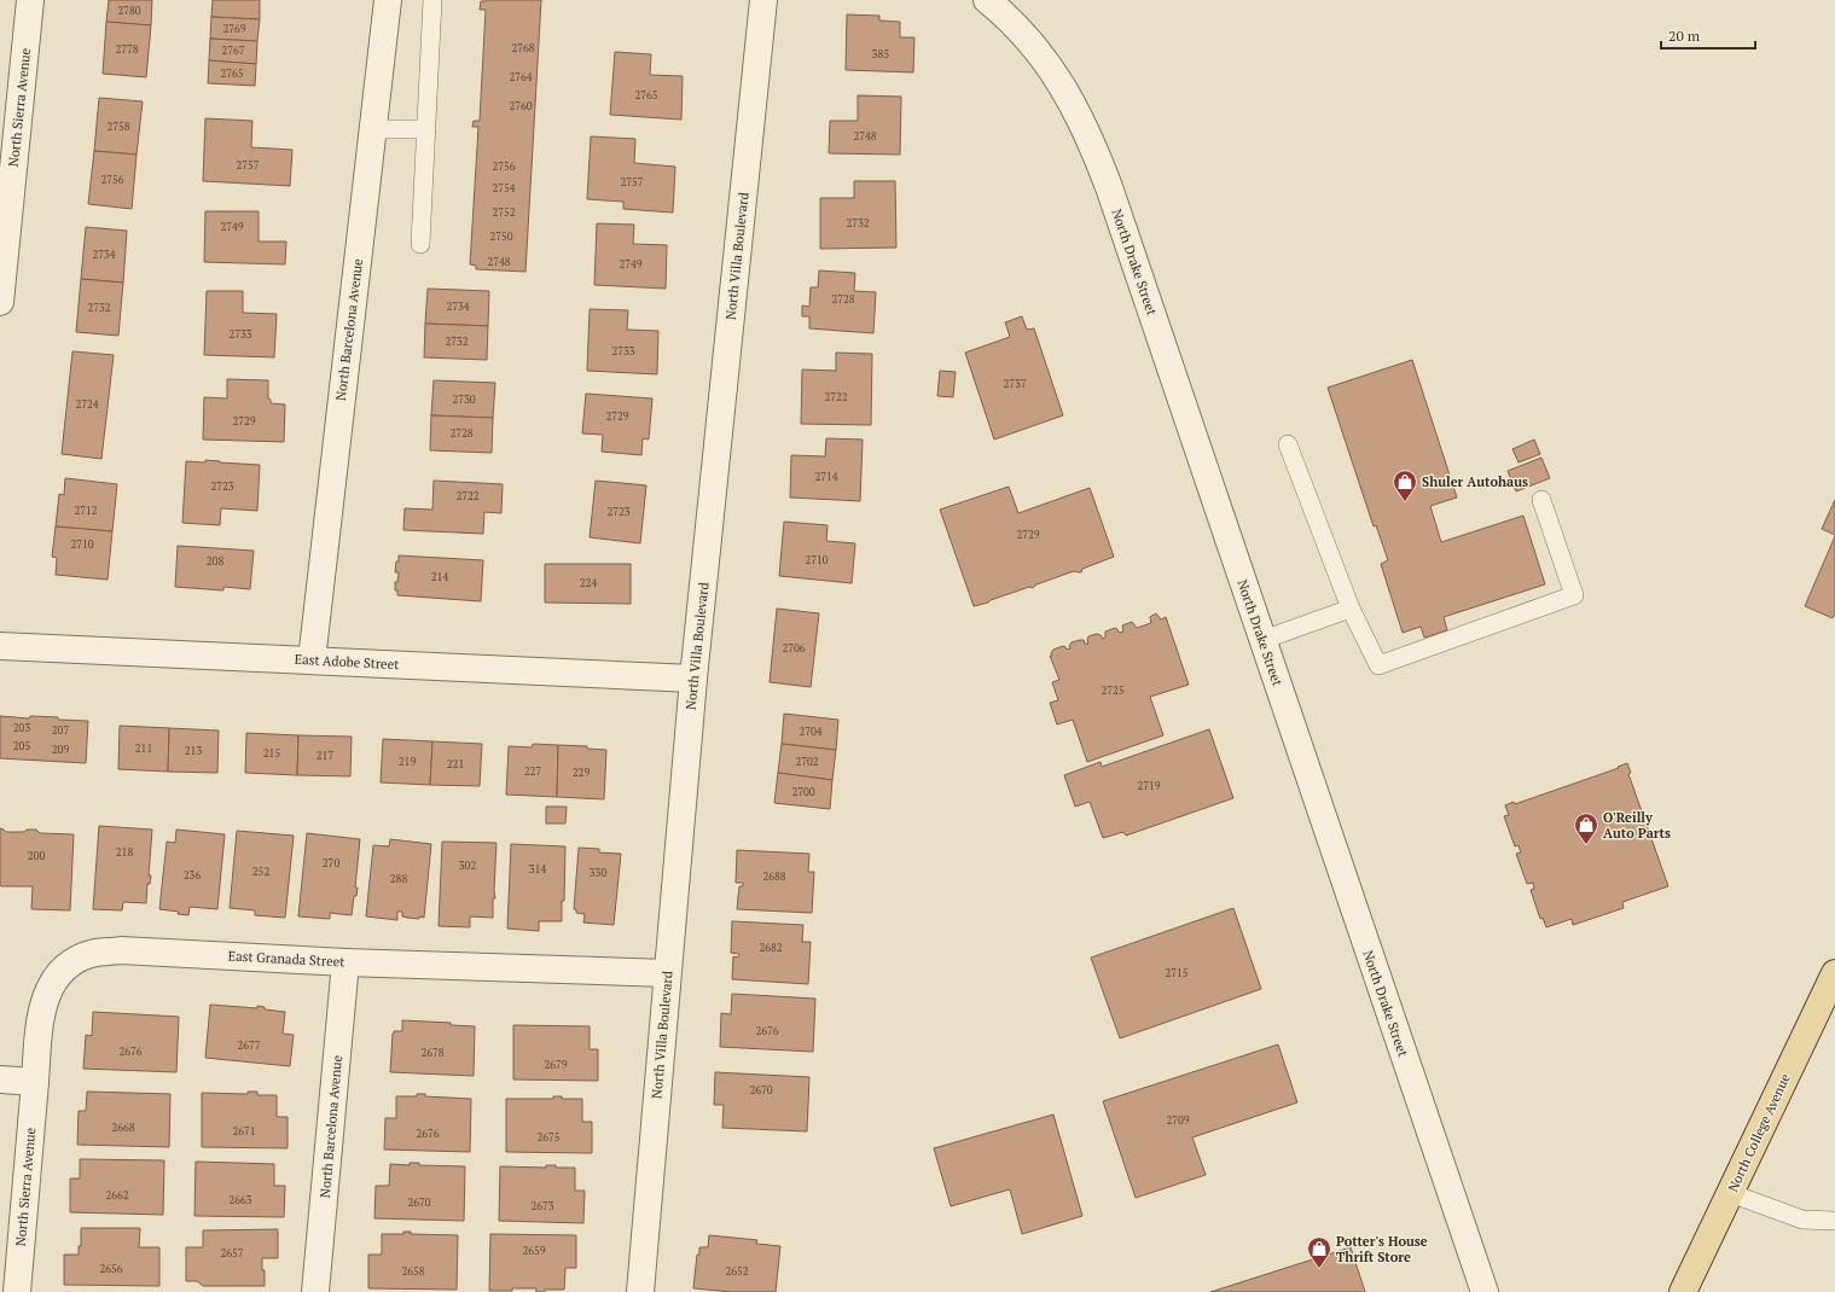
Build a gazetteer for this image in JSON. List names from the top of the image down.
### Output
{
  "streets": {
    "main road": ["North College Avenue"],
    "street": [
      "North Sierra Avenue",
      "North Villa Boulevard",
      "North Drake Street",
      "North Barcelona Avenue",
      "East Adobe Street",
      "East Granada Street"
    ]
  },
  "crossings": [
    ["North Sierra Avenue", "East Granada Street"],
    ["North Villa Boulevard", "East Adobe Street"],
    ["North Villa Boulevard", "East Granada Street"],
    ["North Barcelona Avenue", "East Adobe Street"],
    ["North Barcelona Avenue", "East Granada Street"]
  ],
  "places": {
    "shop": ["Shuler Autohaus", "O'Reilly Auto Parts", "Potter's House Thrift Store"]
  },
  "house_numbers": [
    "2780",
    "2769",
    "2768",
    "2778",
    "2767",
    "385",
    "2765",
    "2764",
    "2765",
    "2760",
    "2758",
    "2748",
    "2757",
    "2756",
    "2756",
    "2757",
    "2754",
    "2752",
    "2732",
    "2749",
    "2750",
    "2734",
    "2748",
    "2749",
    "2728",
    "2734",
    "2732",
    "2733",
    "2732",
    "2733",
    "2737",
    "2722",
    "2730",
    "2724",
    "2729",
    "2729",
    "2728",
    "2714",
    "2723",
    "2722",
    "2712",
    "2723",
    "2729",
    "2710",
    "2710",
    "208",
    "214",
    "224",
    "2706",
    "2725",
    "203",
    "207",
    "2704",
    "205",
    "211",
    "209",
    "213",
    "215",
    "217",
    "219",
    "2702",
    "221",
    "227",
    "229",
    "2719",
    "2700",
    "218",
    "200",
    "270",
    "302",
    "314",
    "252",
    "330",
    "236",
    "2688",
    "288",
    "2682",
    "2715",
    "2676",
    "2677",
    "2676",
    "2678",
    "2679",
    "2670",
    "2709",
    "2668",
    "2671",
    "2676",
    "2675",
    "2662",
    "2663",
    "2670",
    "2673",
    "2659",
    "2657",
    "2656",
    "2658",
    "2652"
  ],
  "scale_bar": "20 m"
}
